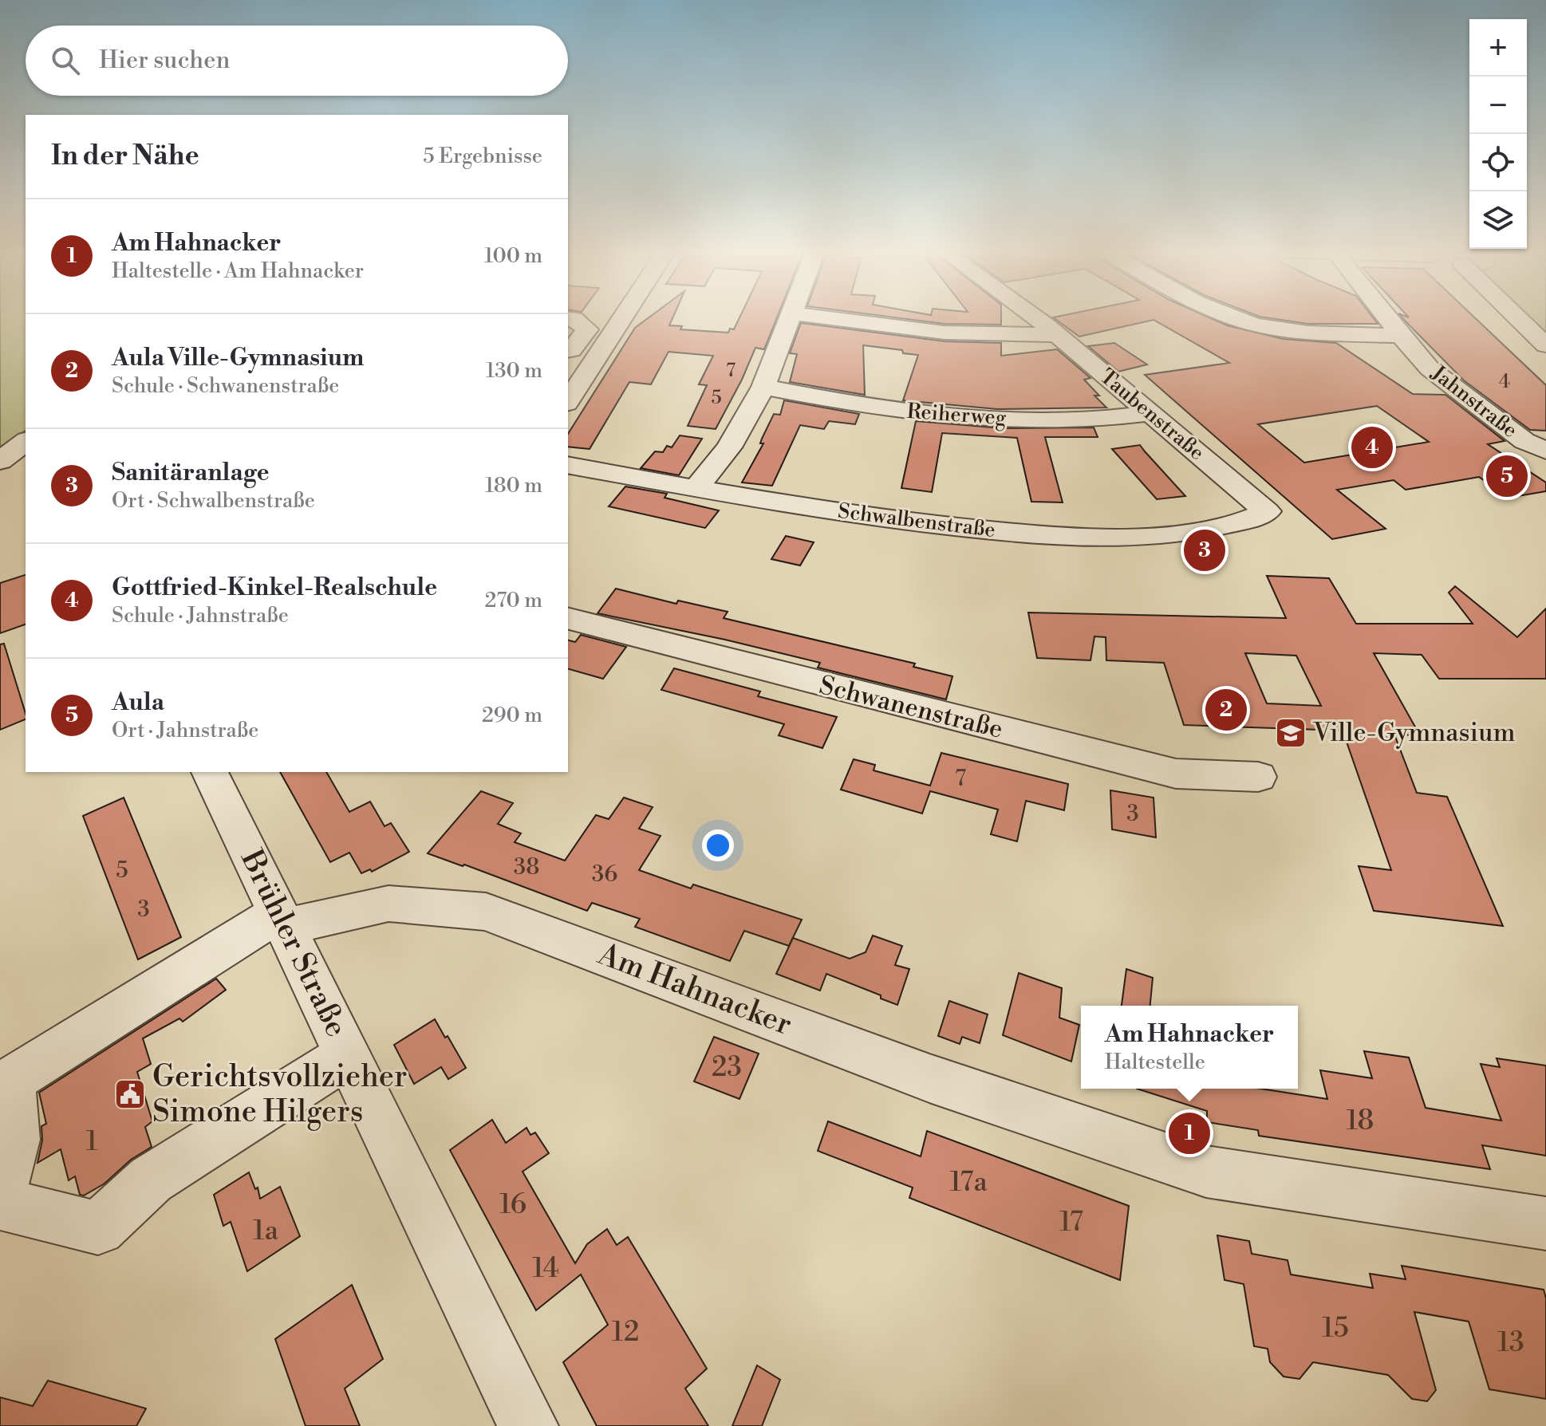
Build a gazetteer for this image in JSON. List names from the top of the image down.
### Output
{
  "streets": {
    "street": [
      "Jahnstraße",
      "Reiherweg",
      "Taubenstraße",
      "Schwalbenstraße",
      "Schwanenstraße",
      "Brühler Straße",
      "Am Hahnacker"
    ]
  },
  "crossings": [
    ["Reiherweg", "Taubenstraße"],
    ["Taubenstraße", "Schwalbenstraße"],
    ["Brühler Straße", "Am Hahnacker"]
  ],
  "places": {
    "school or university": ["Ville-Gymnasium"],
    "public building": ["Gerichtsvollzieher Simone Hilgers"]
  },
  "house_numbers": [
    "7",
    "4",
    "5",
    "7",
    "3",
    "38",
    "5",
    "36",
    "3",
    "23",
    "18",
    "1",
    "17a",
    "16",
    "17",
    "1a",
    "14",
    "15",
    "12",
    "13"
  ],
  "page": {
    "map_buttons": ["+", "−"],
    "search": "Hier suchen",
    "heading": ["In der Nähe", "5 Ergebnisse"],
    "list": [
      {
        "mark": "1",
        "name": "Am Hahnacker",
        "note": "Haltestelle · Am Hahnacker",
        "value": "100 m"
      },
      {
        "mark": "2",
        "name": "Aula Ville-Gymnasium",
        "note": "Schule · Schwanenstraße",
        "value": "130 m"
      },
      {
        "mark": "3",
        "name": "Sanitäranlage",
        "note": "Ort · Schwalbenstraße",
        "value": "180 m"
      },
      {
        "mark": "4",
        "name": "Gottfried-Kinkel-Realschule",
        "note": "Schule · Jahnstraße",
        "value": "270 m"
      },
      {
        "mark": "5",
        "name": "Aula",
        "note": "Ort · Jahnstraße",
        "value": "290 m"
      }
    ],
    "pins": [
      "4",
      "5",
      "3",
      "2",
      "1"
    ],
    "popup": ["Am Hahnacker", "Haltestelle"]
  }
}
